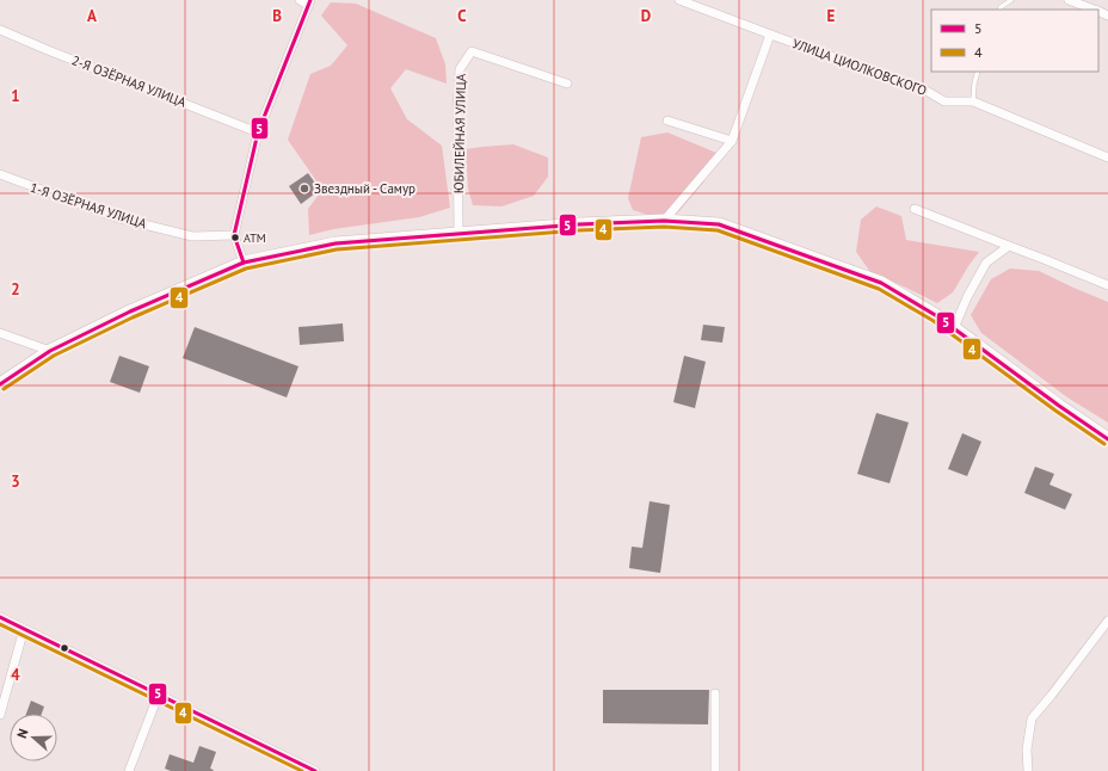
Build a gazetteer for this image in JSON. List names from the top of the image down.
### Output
{
  "streets": {
    "street": [
      "УЛИЦА ЦИОЛКОВСКОГО",
      "2-Я ОЗЁРНАЯ УЛИЦА",
      "ЮБИЛЕЙНАЯ УЛИЦА",
      "1-Я ОЗЁРНАЯ УЛИЦА"
    ]
  },
  "places": ["Звездный - Самур", "АТМ"],
  "lines": ["transit line 5", "transit line 4"],
  "legend": ["5", "4"],
  "north": "left",
  "grid": {
    "columns": [
      "A",
      "B",
      "C",
      "D",
      "E"
    ],
    "rows": [
      "1",
      "2",
      "3",
      "4"
    ]
  }
}
